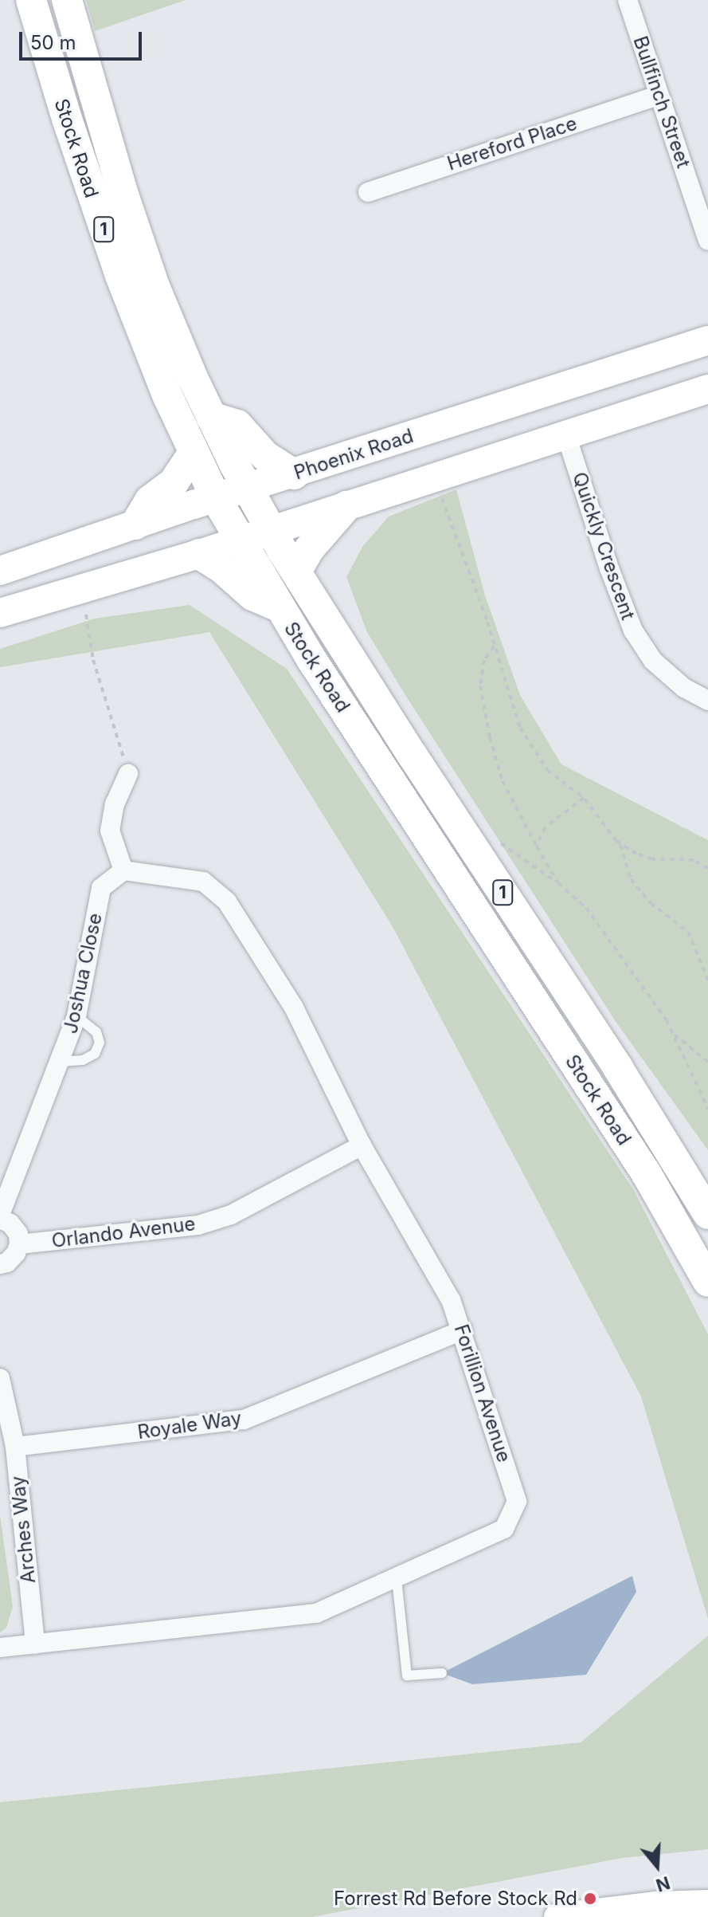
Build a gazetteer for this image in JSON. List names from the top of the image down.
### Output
{
  "streets": {
    "highway": ["Stock Road", "1"],
    "main road": ["Phoenix Road"],
    "street": [
      "Bullfinch Street",
      "Hereford Place",
      "Quickly Crescent",
      "Joshua Close",
      "Orlando Avenue",
      "Forillion Avenue",
      "Royale Way",
      "Arches Way"
    ]
  },
  "crossings": [
    ["Bullfinch Street", "Hereford Place"],
    ["Stock Road", "Phoenix Road"],
    ["Joshua Close", "Forillion Avenue"],
    ["Orlando Avenue", "Forillion Avenue"],
    ["Forillion Avenue", "Royale Way"],
    ["Forillion Avenue", "Arches Way"],
    ["Royale Way", "Arches Way"]
  ],
  "places": ["Forrest Rd Before Stock Rd"],
  "scale_bar": "50 m",
  "north": "bottom"
}
